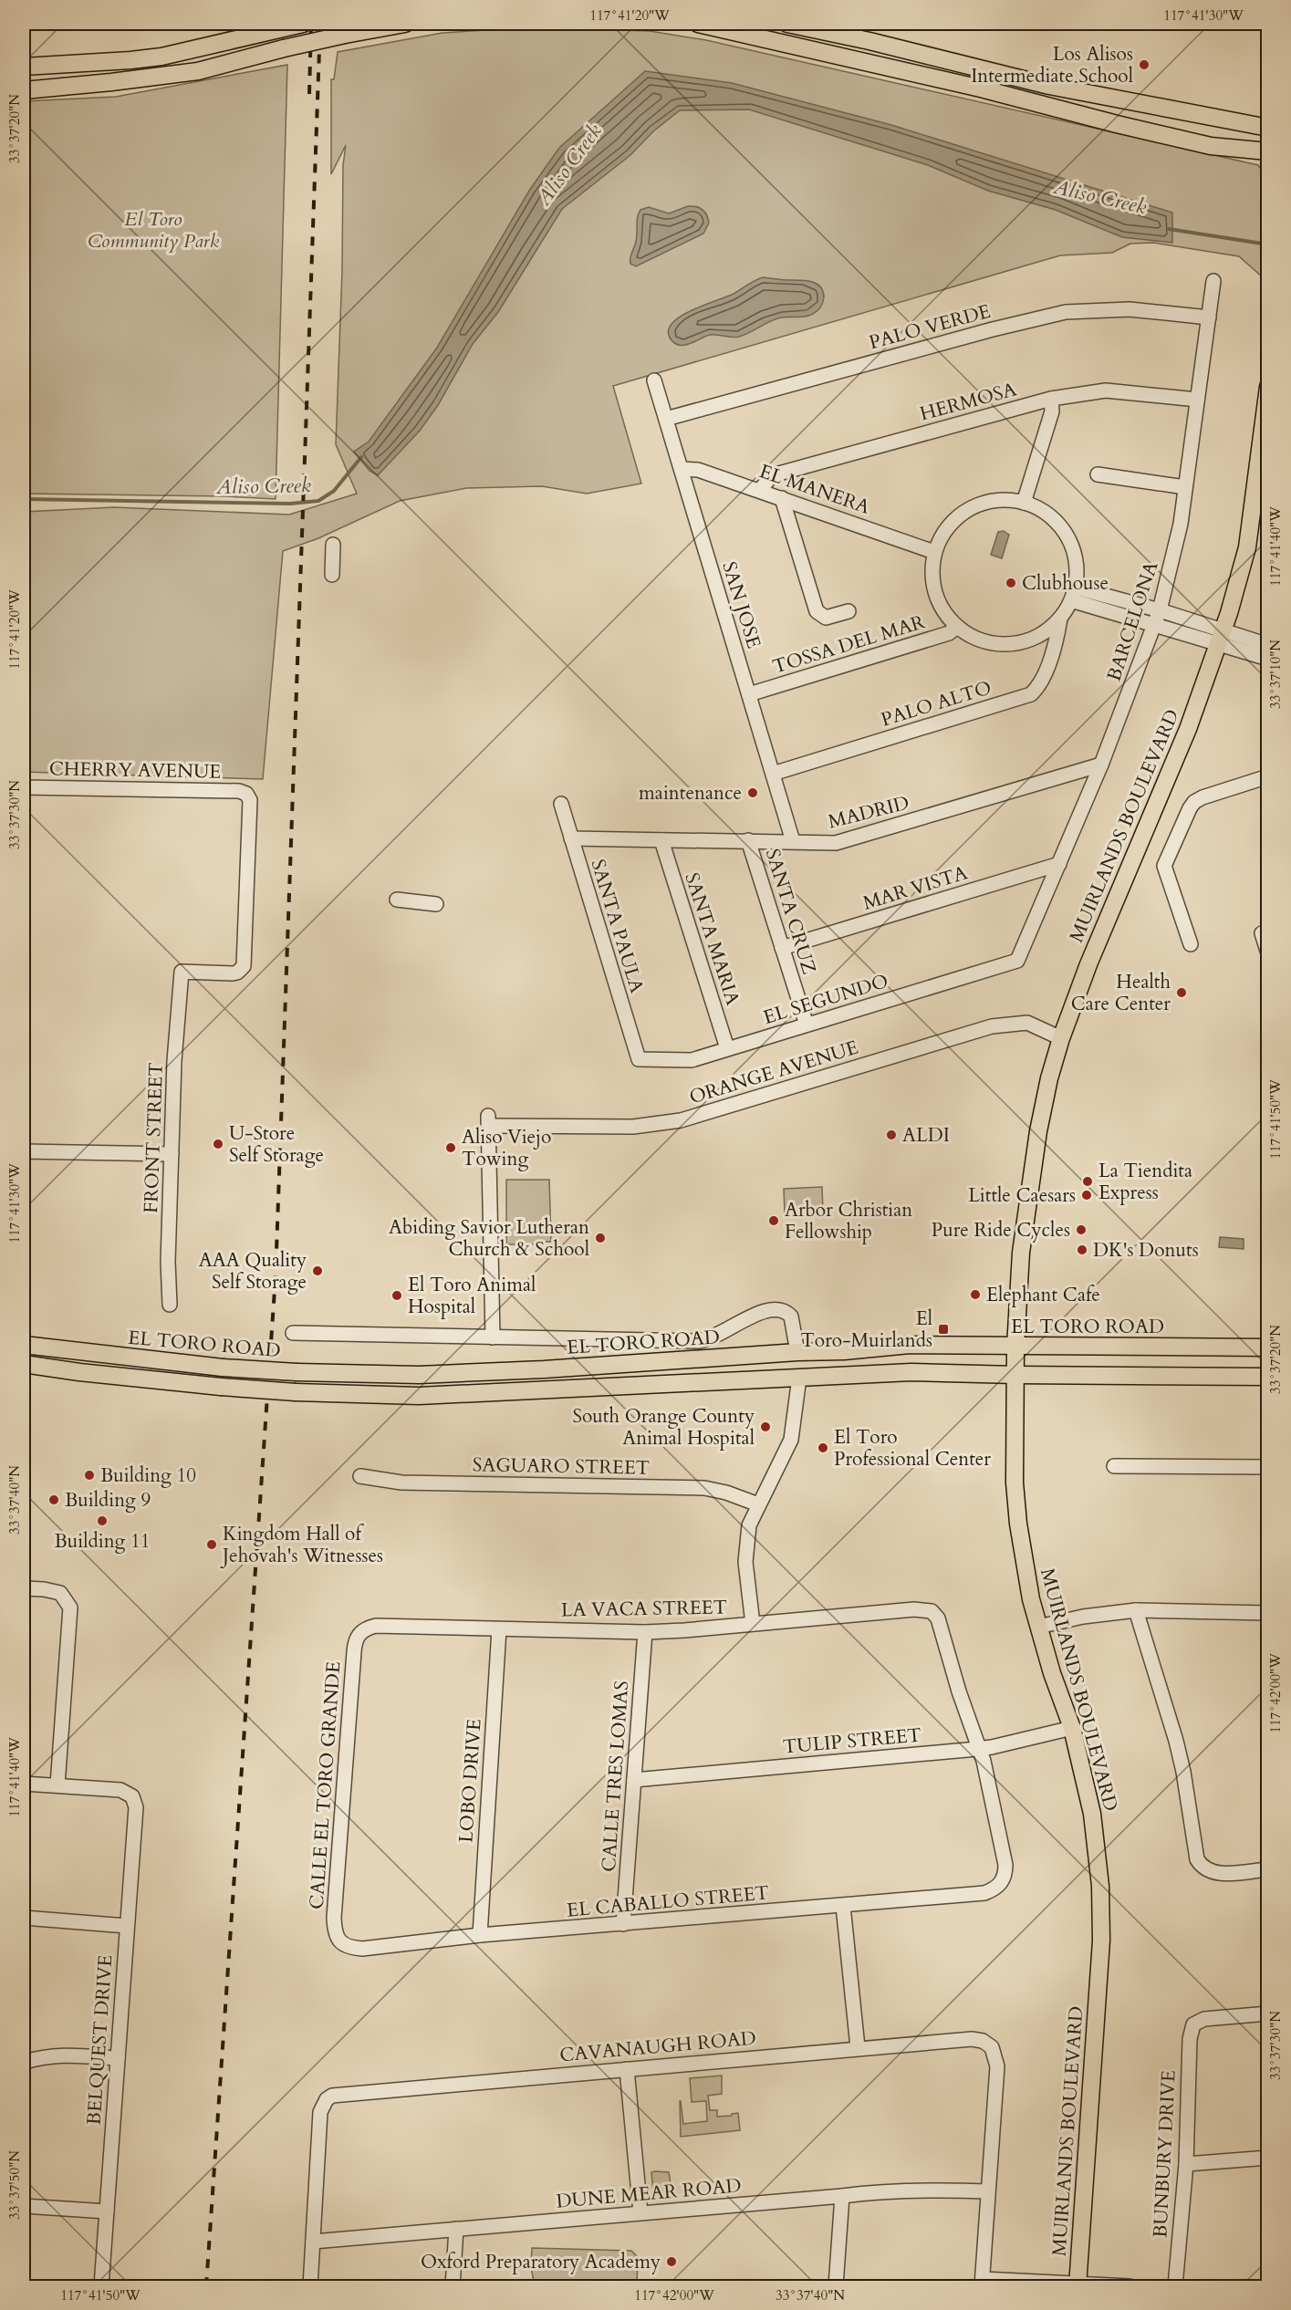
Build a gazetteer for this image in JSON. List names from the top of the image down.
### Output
{
  "streets": {
    "main road": ["MUIRLANDS BOULEVARD", "EL TORO ROAD"],
    "street": [
      "PALO VERDE",
      "HERMOSA",
      "EL MANERA",
      "SAN JOSE",
      "BARCELONA",
      "TOSSA DEL MAR",
      "PALO ALTO",
      "CHERRY AVENUE",
      "MADRID",
      "MAR VISTA",
      "SANTA CRUZ",
      "SANTA PAULA",
      "SANTA MARIA",
      "EL SEGUNDO",
      "ORANGE AVENUE",
      "FRONT STREET",
      "SAGUARO STREET",
      "LA VACA STREET",
      "TULIP STREET",
      "CALLE TRES LOMAS",
      "LOBO DRIVE",
      "CALLE EL TORO GRANDE",
      "EL CABALLO STREET",
      "BELQUEST DRIVE",
      "CAVANAUGH ROAD",
      "BUNBURY DRIVE",
      "DUNE MEAR ROAD"
    ]
  },
  "crossings": [
    ["PALO VERDE", "SAN JOSE"],
    ["PALO VERDE", "BARCELONA"],
    ["HERMOSA", "EL MANERA"],
    ["HERMOSA", "BARCELONA"],
    ["EL MANERA", "SAN JOSE"],
    ["EL MANERA", "TOSSA DEL MAR"],
    ["EL MANERA", "PALO ALTO"],
    ["SAN JOSE", "TOSSA DEL MAR"],
    ["SAN JOSE", "PALO ALTO"],
    ["SAN JOSE", "MADRID"],
    ["BARCELONA", "MADRID"],
    ["BARCELONA", "MAR VISTA"],
    ["BARCELONA", "EL SEGUNDO"],
    ["TOSSA DEL MAR", "PALO ALTO"],
    ["CHERRY AVENUE", "FRONT STREET"],
    ["MADRID", "SANTA CRUZ"],
    ["MADRID", "SANTA PAULA"],
    ["MADRID", "SANTA MARIA"],
    ["MUIRLANDS BOULEVARD", "ORANGE AVENUE"],
    ["MUIRLANDS BOULEVARD", "EL TORO ROAD"],
    ["MUIRLANDS BOULEVARD", "TULIP STREET"],
    ["MAR VISTA", "SANTA CRUZ"],
    ["SANTA CRUZ", "EL SEGUNDO"],
    ["SANTA PAULA", "EL SEGUNDO"],
    ["SANTA MARIA", "EL SEGUNDO"],
    ["LA VACA STREET", "TULIP STREET"],
    ["LA VACA STREET", "CALLE TRES LOMAS"],
    ["LA VACA STREET", "LOBO DRIVE"],
    ["LA VACA STREET", "CALLE EL TORO GRANDE"],
    ["LA VACA STREET", "EL CABALLO STREET"],
    ["TULIP STREET", "CALLE TRES LOMAS"],
    ["TULIP STREET", "EL CABALLO STREET"],
    ["CALLE TRES LOMAS", "EL CABALLO STREET"],
    ["LOBO DRIVE", "EL CABALLO STREET"],
    ["CALLE EL TORO GRANDE", "EL CABALLO STREET"],
    ["CAVANAUGH ROAD", "DUNE MEAR ROAD"]
  ],
  "water": ["Aliso Creek"],
  "parks": ["El Toro Community Park"],
  "places": {
    "other": [
      "Los Alisos Intermediate School",
      "Clubhouse",
      "maintenance",
      "Health Care Center",
      "ALDI",
      "U-Store Self Storage",
      "Aliso Viejo Towing",
      "La Tiendita Express",
      "Little Caesars",
      "Arbor Christian Fellowship",
      "Pure Ride Cycles",
      "Abiding Savior Lutheran Church & School",
      "DK's Donuts",
      "AAA Quality Self Storage",
      "Elephant Cafe",
      "El Toro Animal Hospital",
      "South Orange County Animal Hospital",
      "El Toro Professional Center",
      "Building 10",
      "Building 9",
      "Building 11",
      "Kingdom Hall of Jehovah's Witnesses",
      "Oxford Preparatory Academy"
    ],
    "transit": ["El Toro-Muirlands"]
  },
  "coordinates": [
    "117°41'20\"W",
    "117°41'30\"W",
    "33°37'20\"N",
    "117°41'40\"W",
    "33°37'10\"N",
    "33°37'30\"N",
    "117°41'50\"W",
    "33°37'40\"N",
    "117°42'00\"W",
    "33°37'50\"N"
  ]
}
